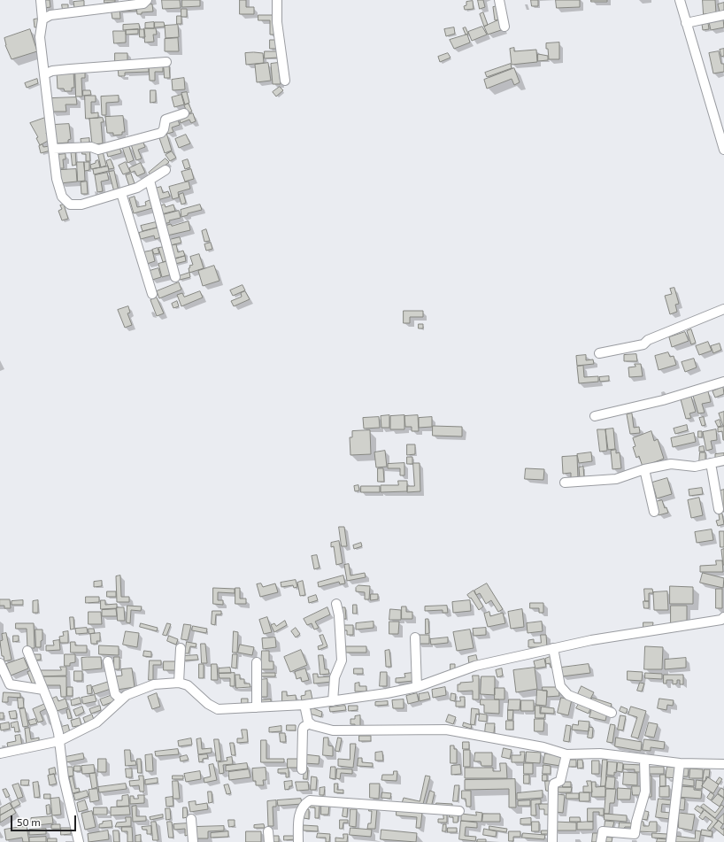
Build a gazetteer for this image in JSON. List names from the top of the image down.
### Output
{
  "scale_bar": "50 m"
}
